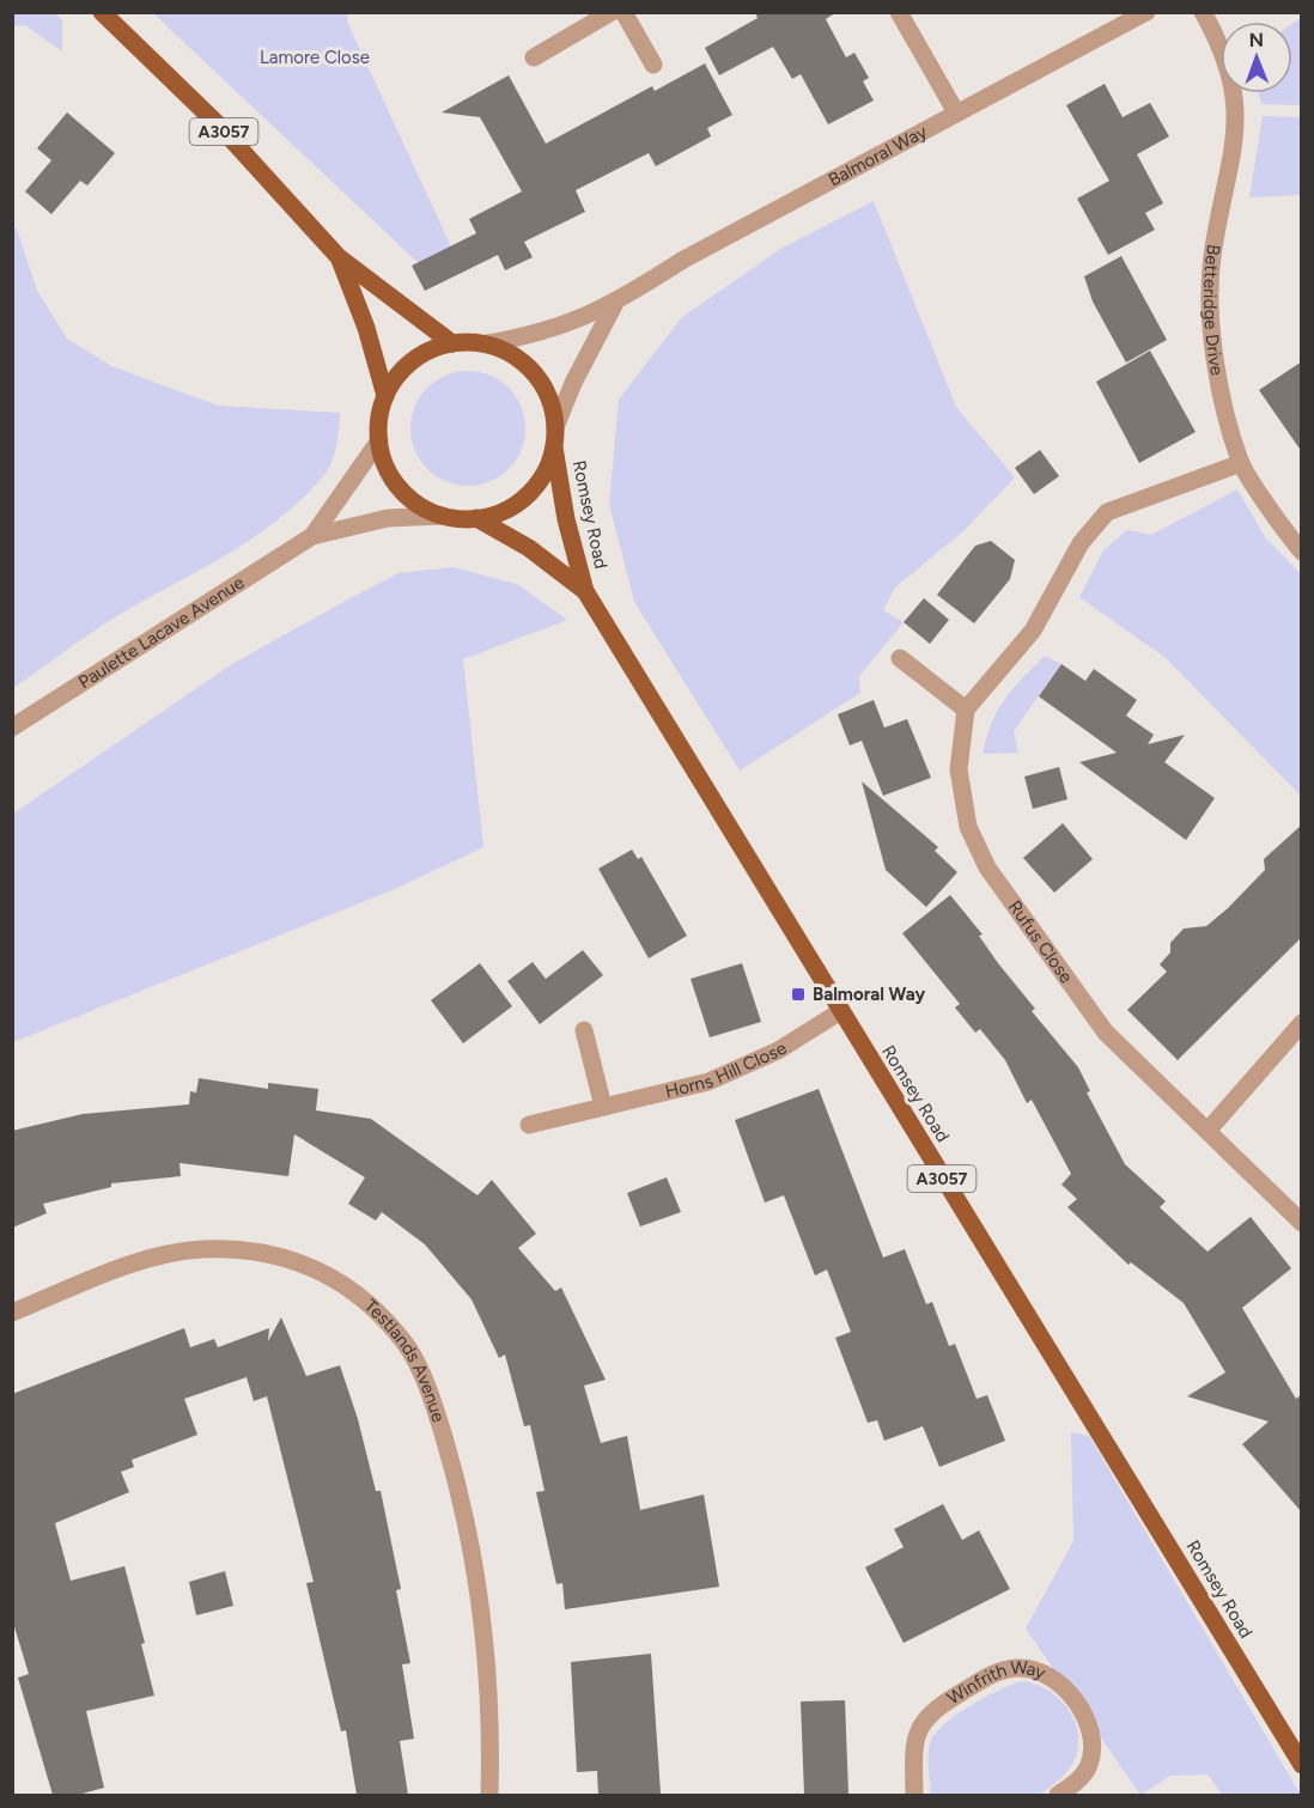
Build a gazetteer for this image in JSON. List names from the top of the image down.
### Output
{
  "streets": {
    "main road": ["A3057", "Romsey Road"],
    "street": [
      "Balmoral Way",
      "Betteridge Drive",
      "Paulette Lacave Avenue",
      "Rufus Close",
      "Horns Hill Close",
      "Testlands Avenue",
      "Winfrith Way"
    ]
  },
  "crossings": [
    ["A3057", "Balmoral Way"],
    ["A3057", "Romsey Road"],
    ["A3057", "Paulette Lacave Avenue"],
    ["Balmoral Way", "Romsey Road"],
    ["Balmoral Way", "Paulette Lacave Avenue"],
    ["Romsey Road", "Paulette Lacave Avenue"],
    ["Romsey Road", "Horns Hill Close"]
  ],
  "parks": ["Lamore Close"],
  "places": {
    "transit": ["Balmoral Way"]
  },
  "north": "top"
}
